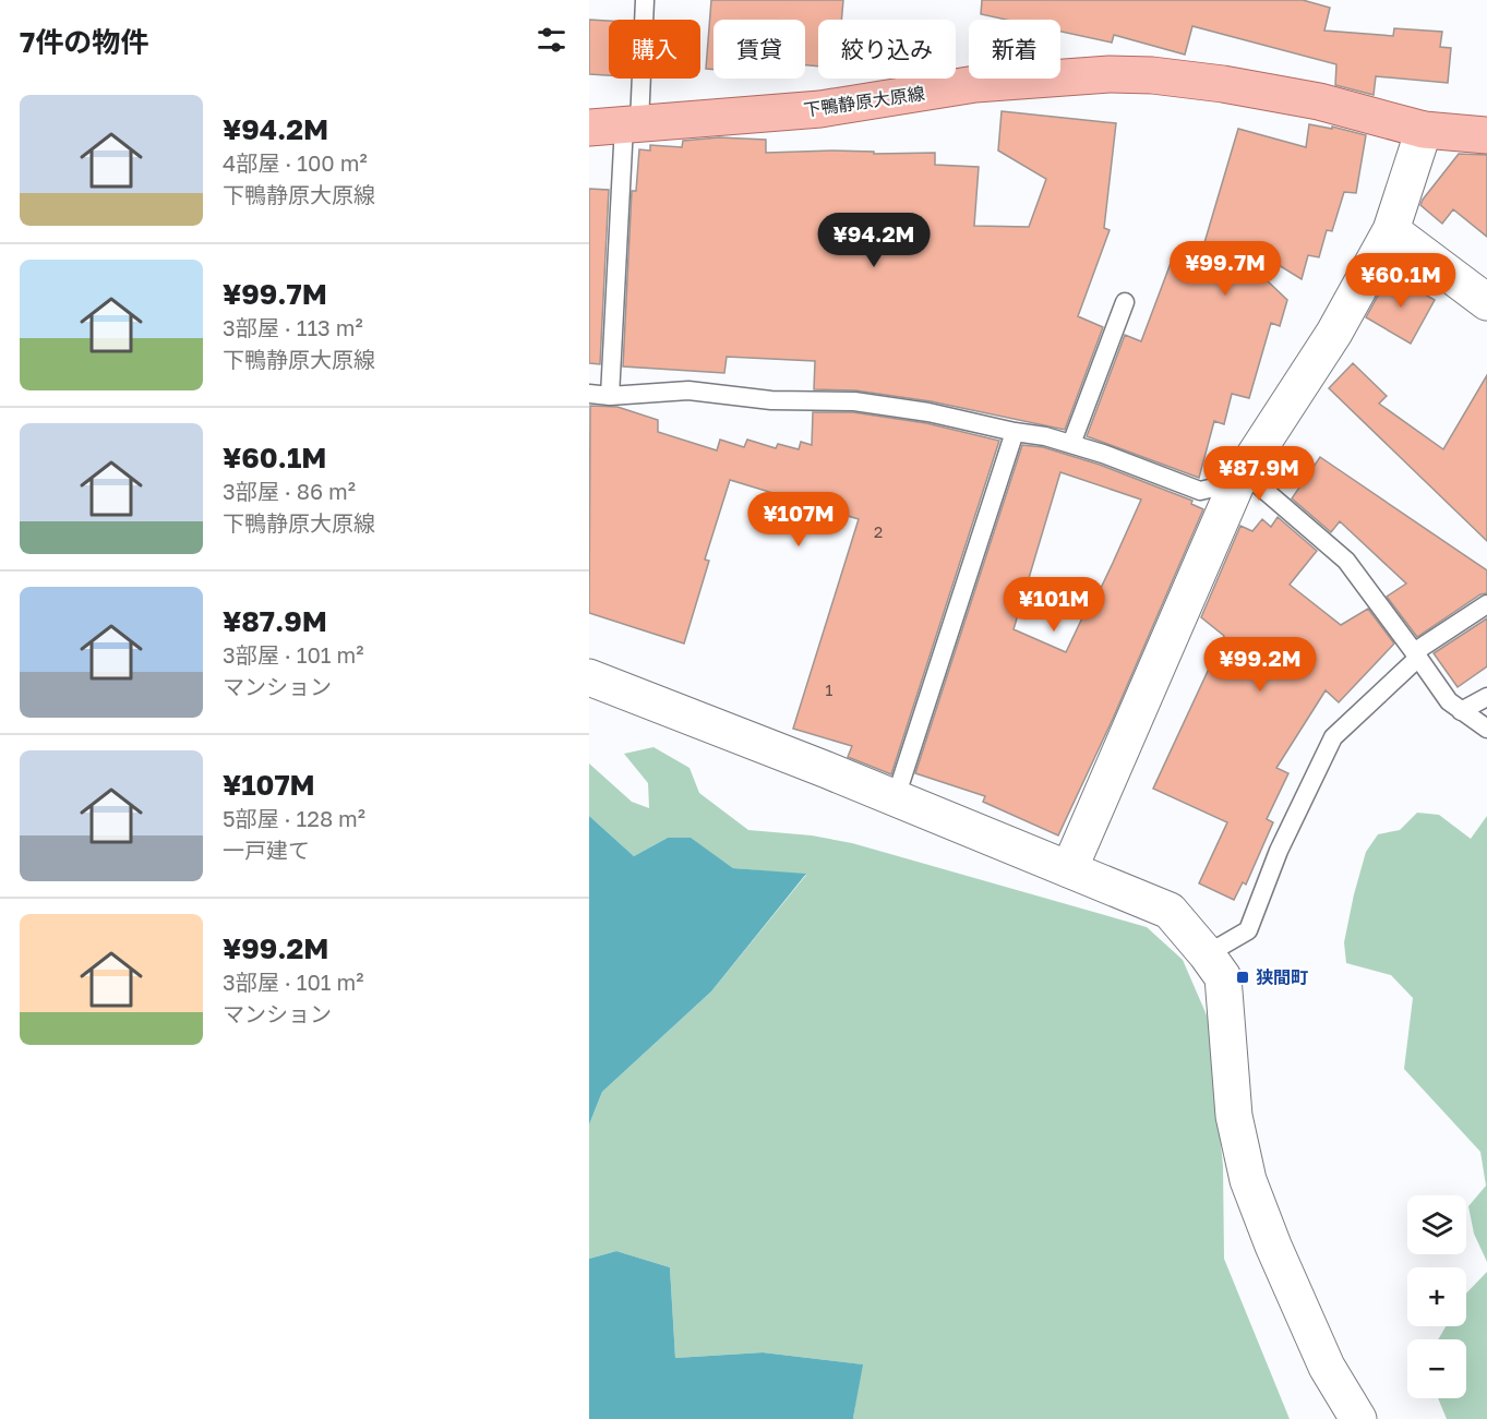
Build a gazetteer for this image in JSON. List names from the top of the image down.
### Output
{
  "streets": {
    "main road": ["下鴨静原大原線"]
  },
  "places": {
    "transit": ["狭間町"]
  },
  "house_numbers": ["2", "1"],
  "page": {
    "heading": "7件の物件",
    "chip": [
      "購入",
      "賃貸",
      "絞り込み",
      "新着"
    ],
    "list": [
      {
        "name": "¥94.2M",
        "note": "4部屋 · 100 m² · 下鴨静原大原線"
      },
      {
        "name": "¥99.7M",
        "note": "3部屋 · 113 m² · 下鴨静原大原線"
      },
      {
        "name": "¥60.1M",
        "note": "3部屋 · 86 m² · 下鴨静原大原線"
      },
      {
        "name": "¥87.9M",
        "note": "3部屋 · 101 m² · マンション"
      },
      {
        "name": "¥107M",
        "note": "5部屋 · 128 m² · 一戸建て"
      },
      {
        "name": "¥99.2M",
        "note": "3部屋 · 101 m² · マンション"
      }
    ],
    "price": [
      "¥94.2M",
      "¥99.7M",
      "¥60.1M",
      "¥87.9M",
      "¥107M",
      "¥101M",
      "¥99.2M"
    ],
    "map_buttons": ["+", "−"]
  }
}
